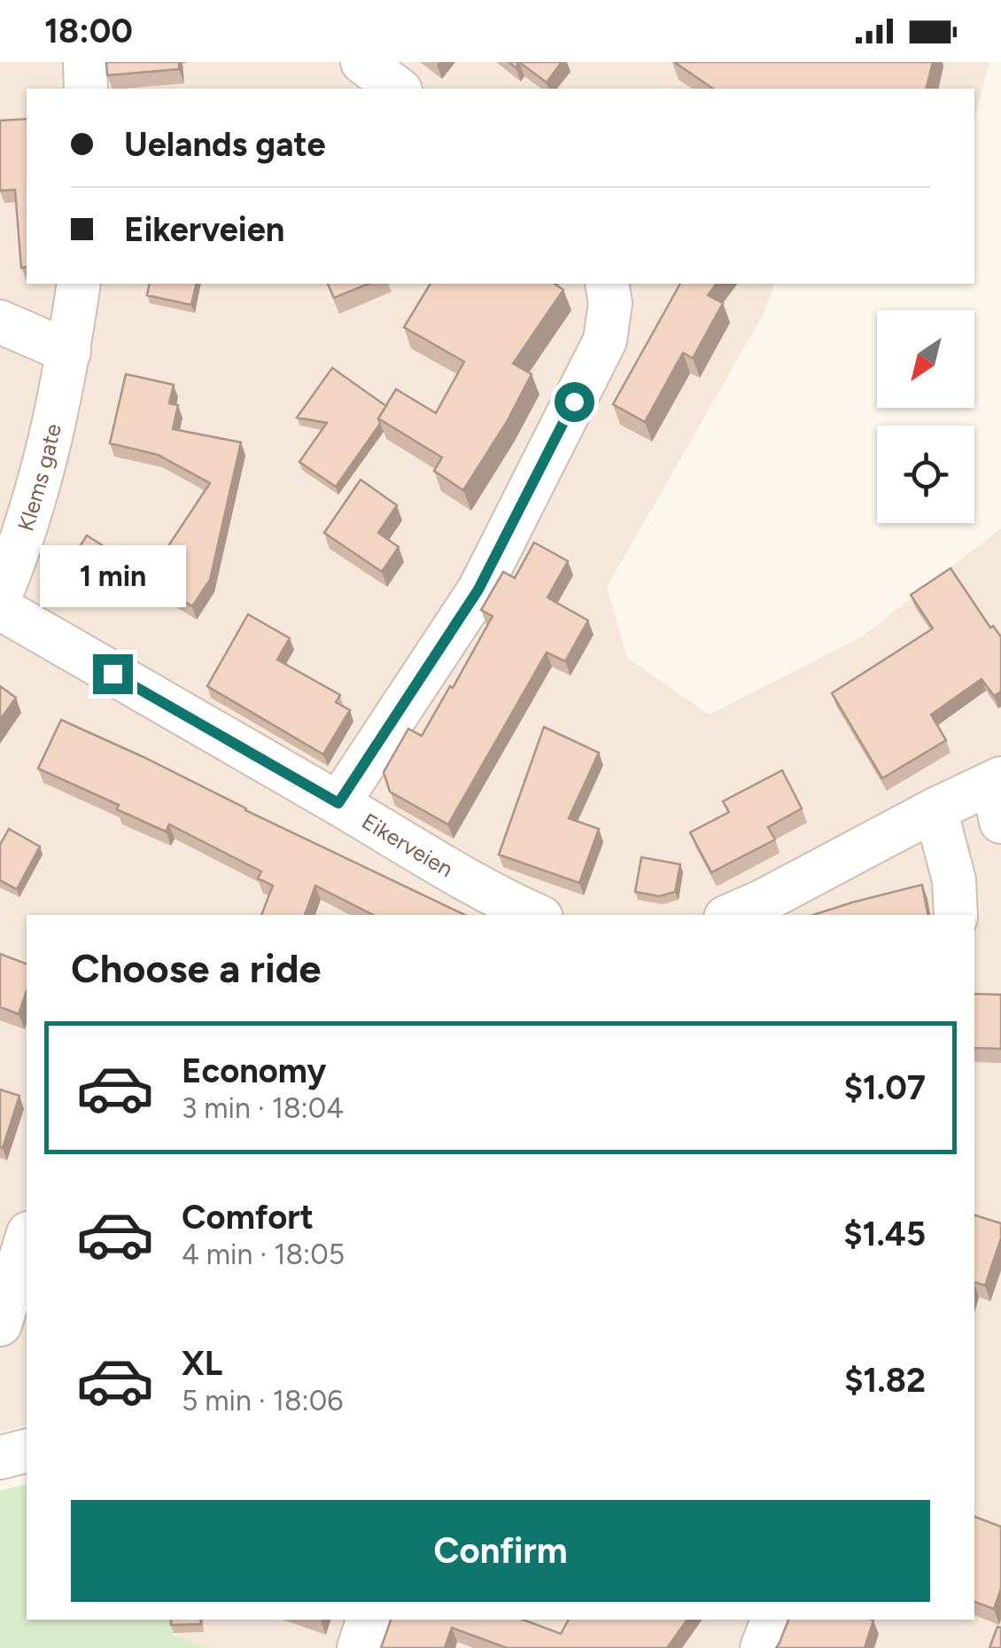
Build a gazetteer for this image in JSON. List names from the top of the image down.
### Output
{
  "streets": {
    "street": ["Klems gate", "Eikerveien"]
  },
  "north": "bottom left",
  "page": {
    "status": "18:00",
    "banner": ["Uelands gate", "Eikerveien"],
    "bubble": "1 min",
    "heading": "Choose a ride",
    "list": [
      {
        "name": "Economy",
        "note": "3 min · 18:04",
        "value": "$1.07"
      },
      {
        "name": "Comfort",
        "note": "4 min · 18:05",
        "value": "$1.45"
      },
      {
        "name": "XL",
        "note": "5 min · 18:06",
        "value": "$1.82"
      }
    ],
    "buttons": "Confirm"
  }
}
